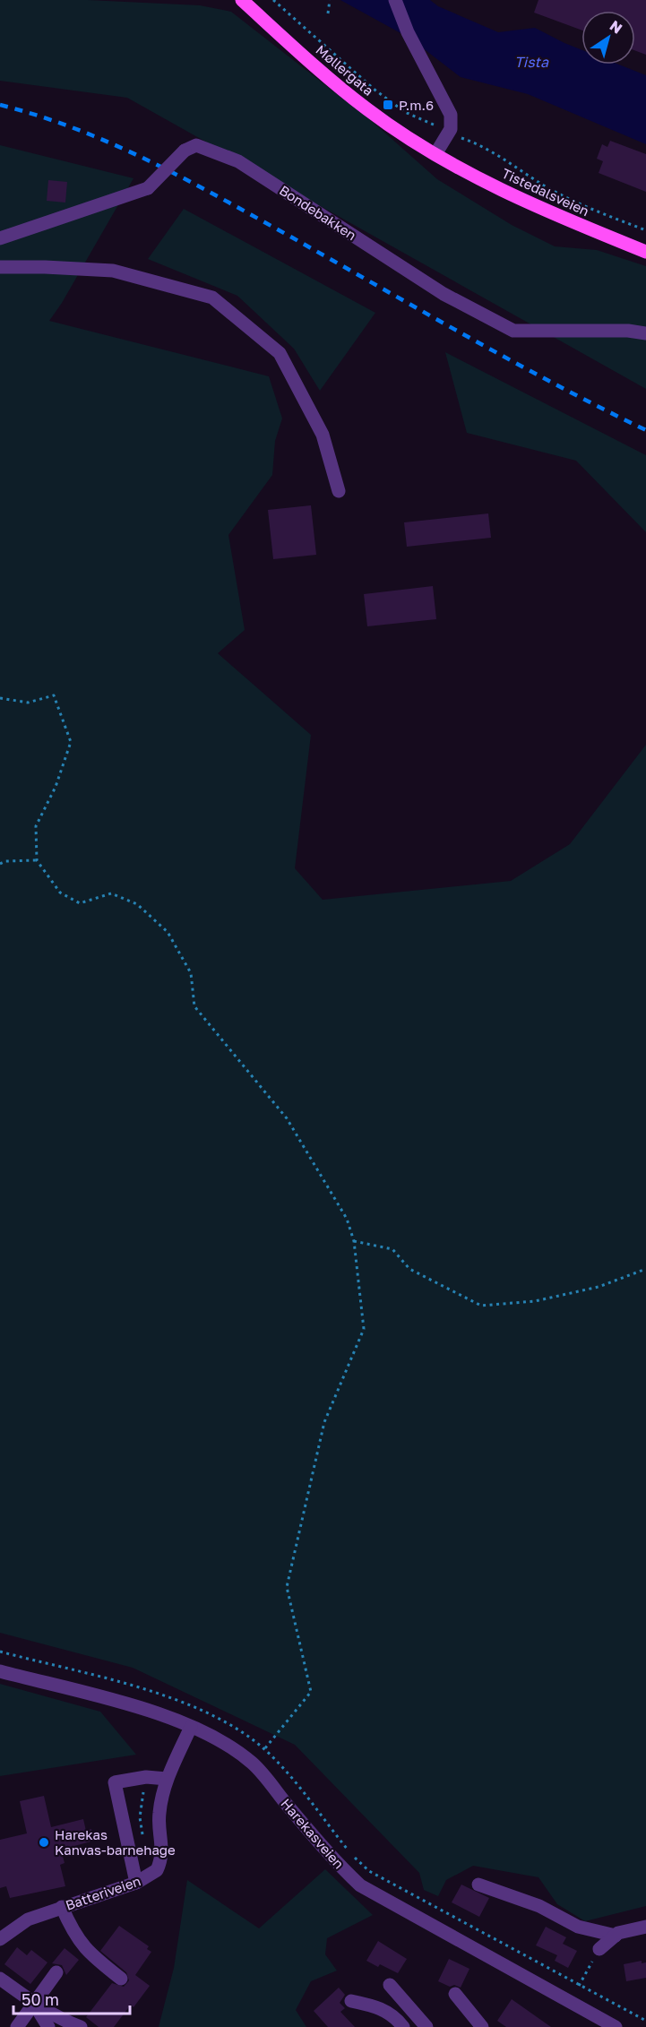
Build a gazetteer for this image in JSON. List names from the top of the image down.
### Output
{
  "streets": {
    "main road": ["Møllergata", "Tistedalsveien"],
    "street": ["Bondebakken", "Harekasveien", "Batteriveien"]
  },
  "crossings": [
    ["Møllergata", "Tistedalsveien"],
    ["Harekasveien", "Batteriveien"]
  ],
  "water": ["Tista"],
  "places": {
    "transit": ["P.m.6"],
    "other": ["Harekas Kanvas-barnehage"]
  },
  "scale_bar": "50 m",
  "north": "top right"
}
